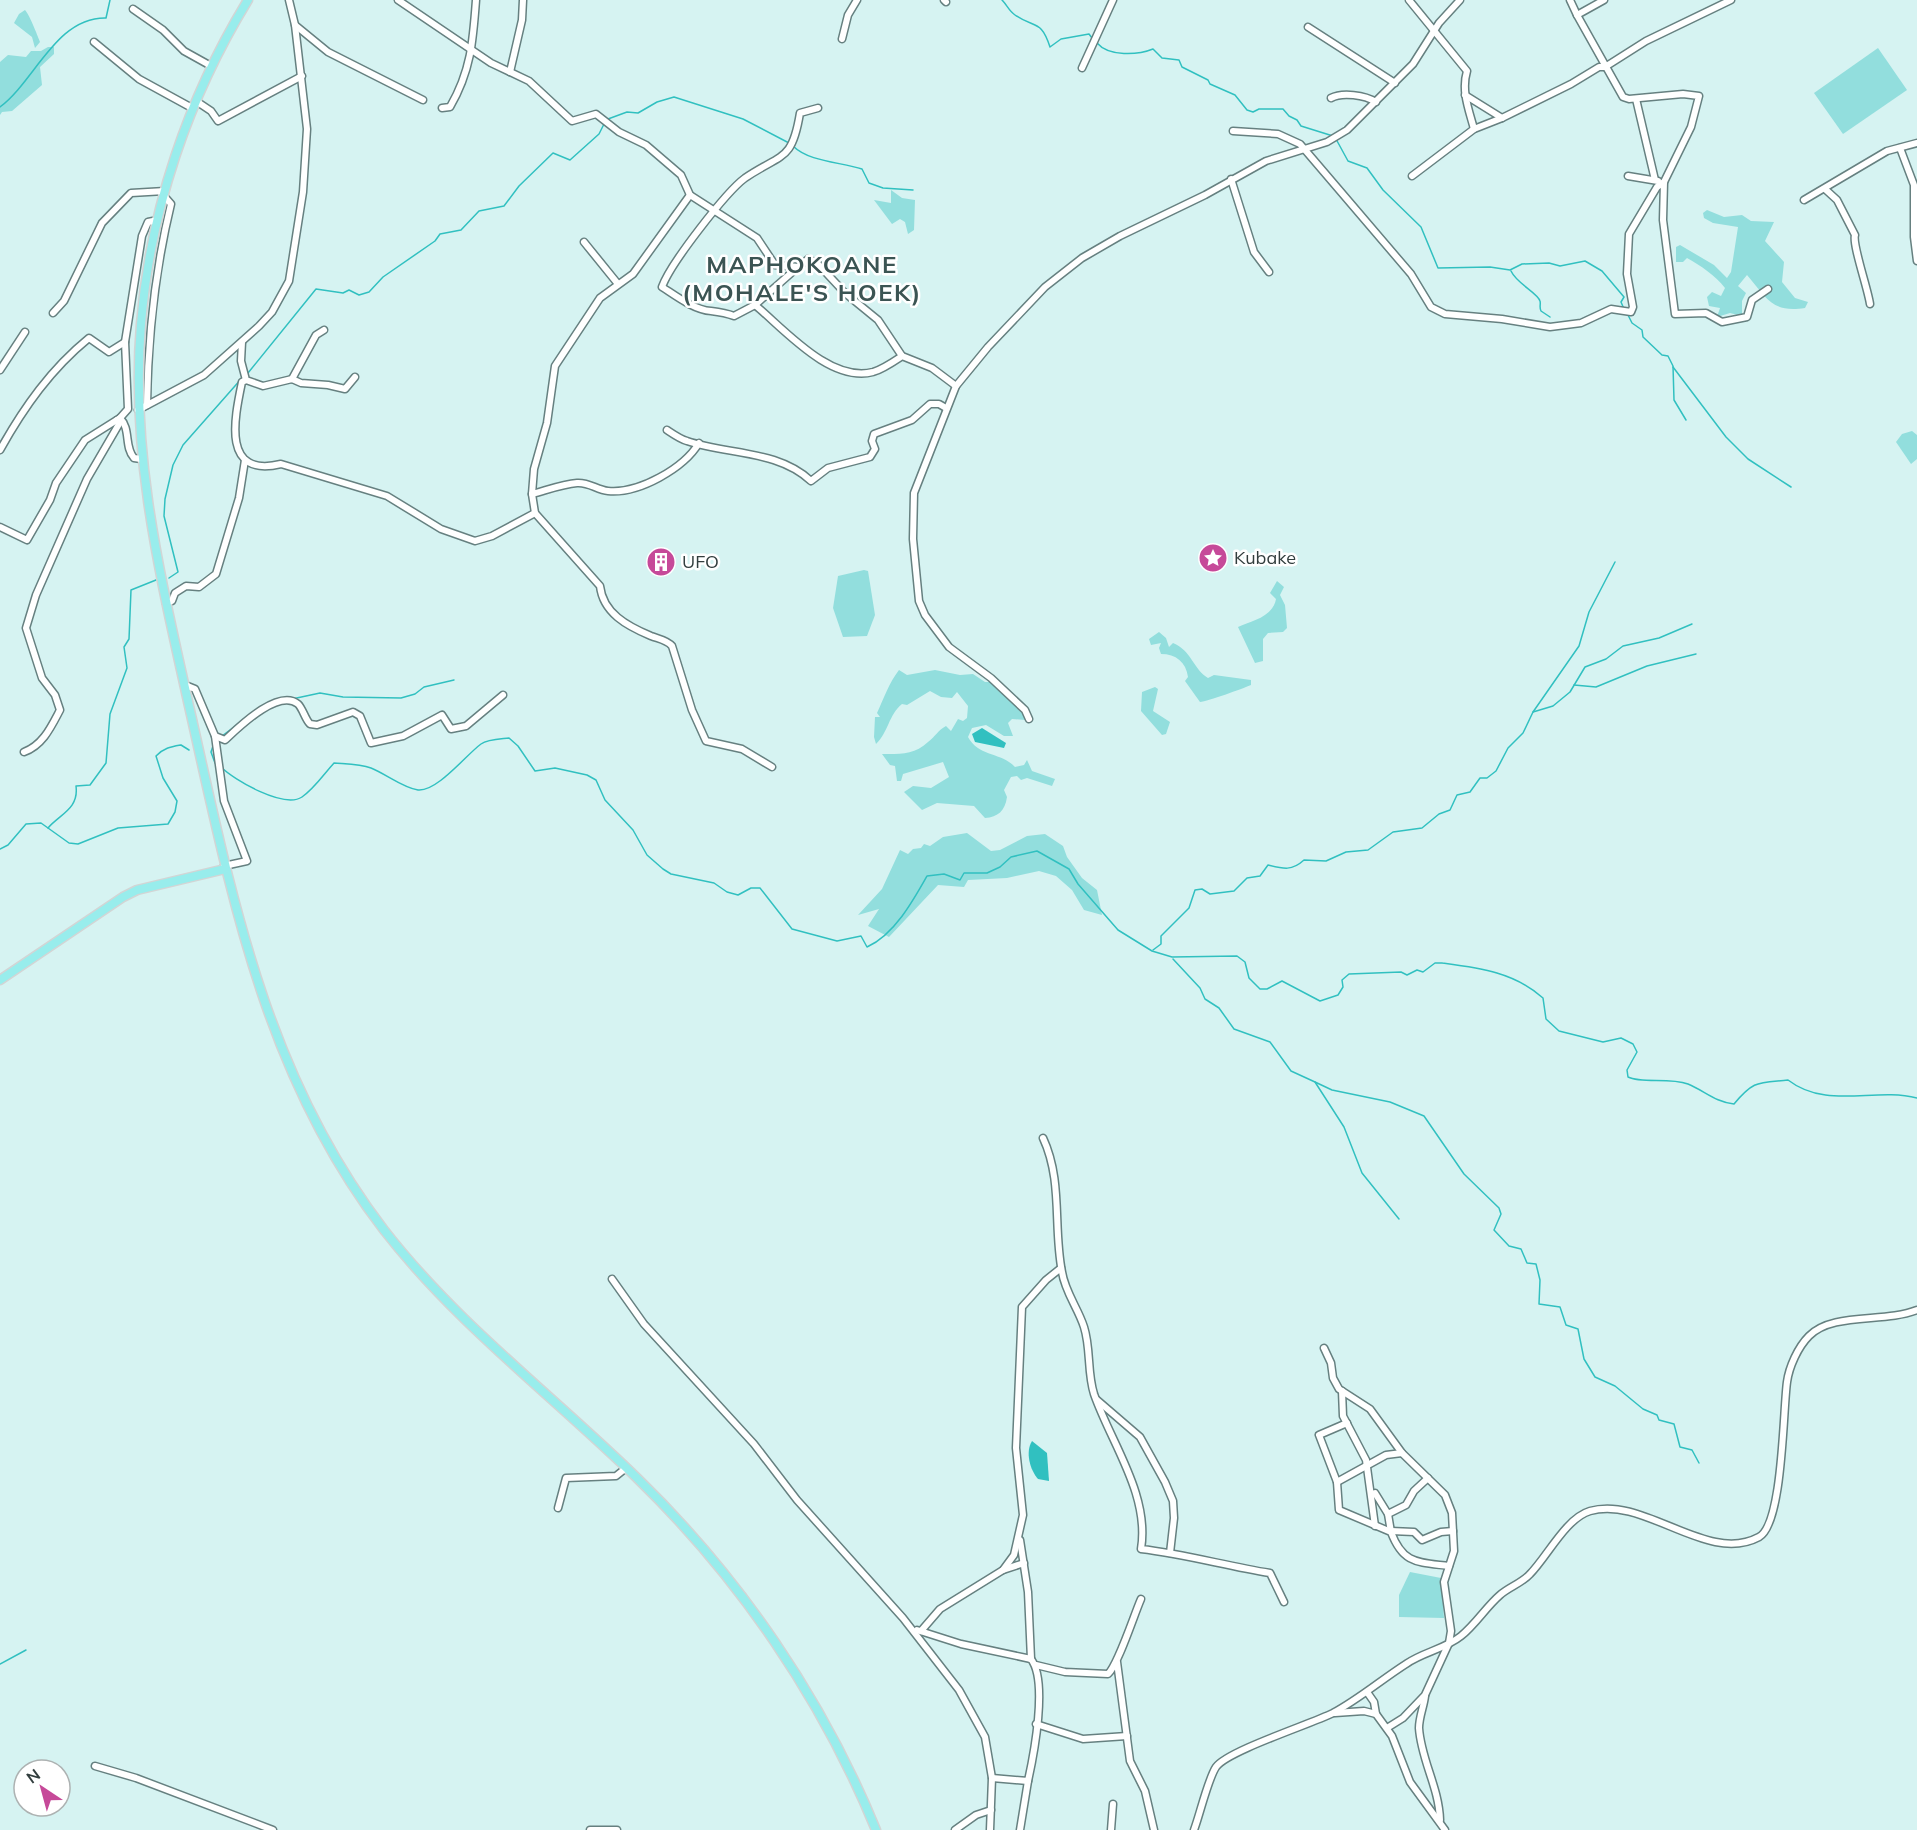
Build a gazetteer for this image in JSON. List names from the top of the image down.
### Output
{
  "districts": ["MAPHOKOANE (MOHALE'S HOEK)"],
  "places": {
    "place": ["Kubake"],
    "building": ["UFO"]
  },
  "north": "top left"
}
